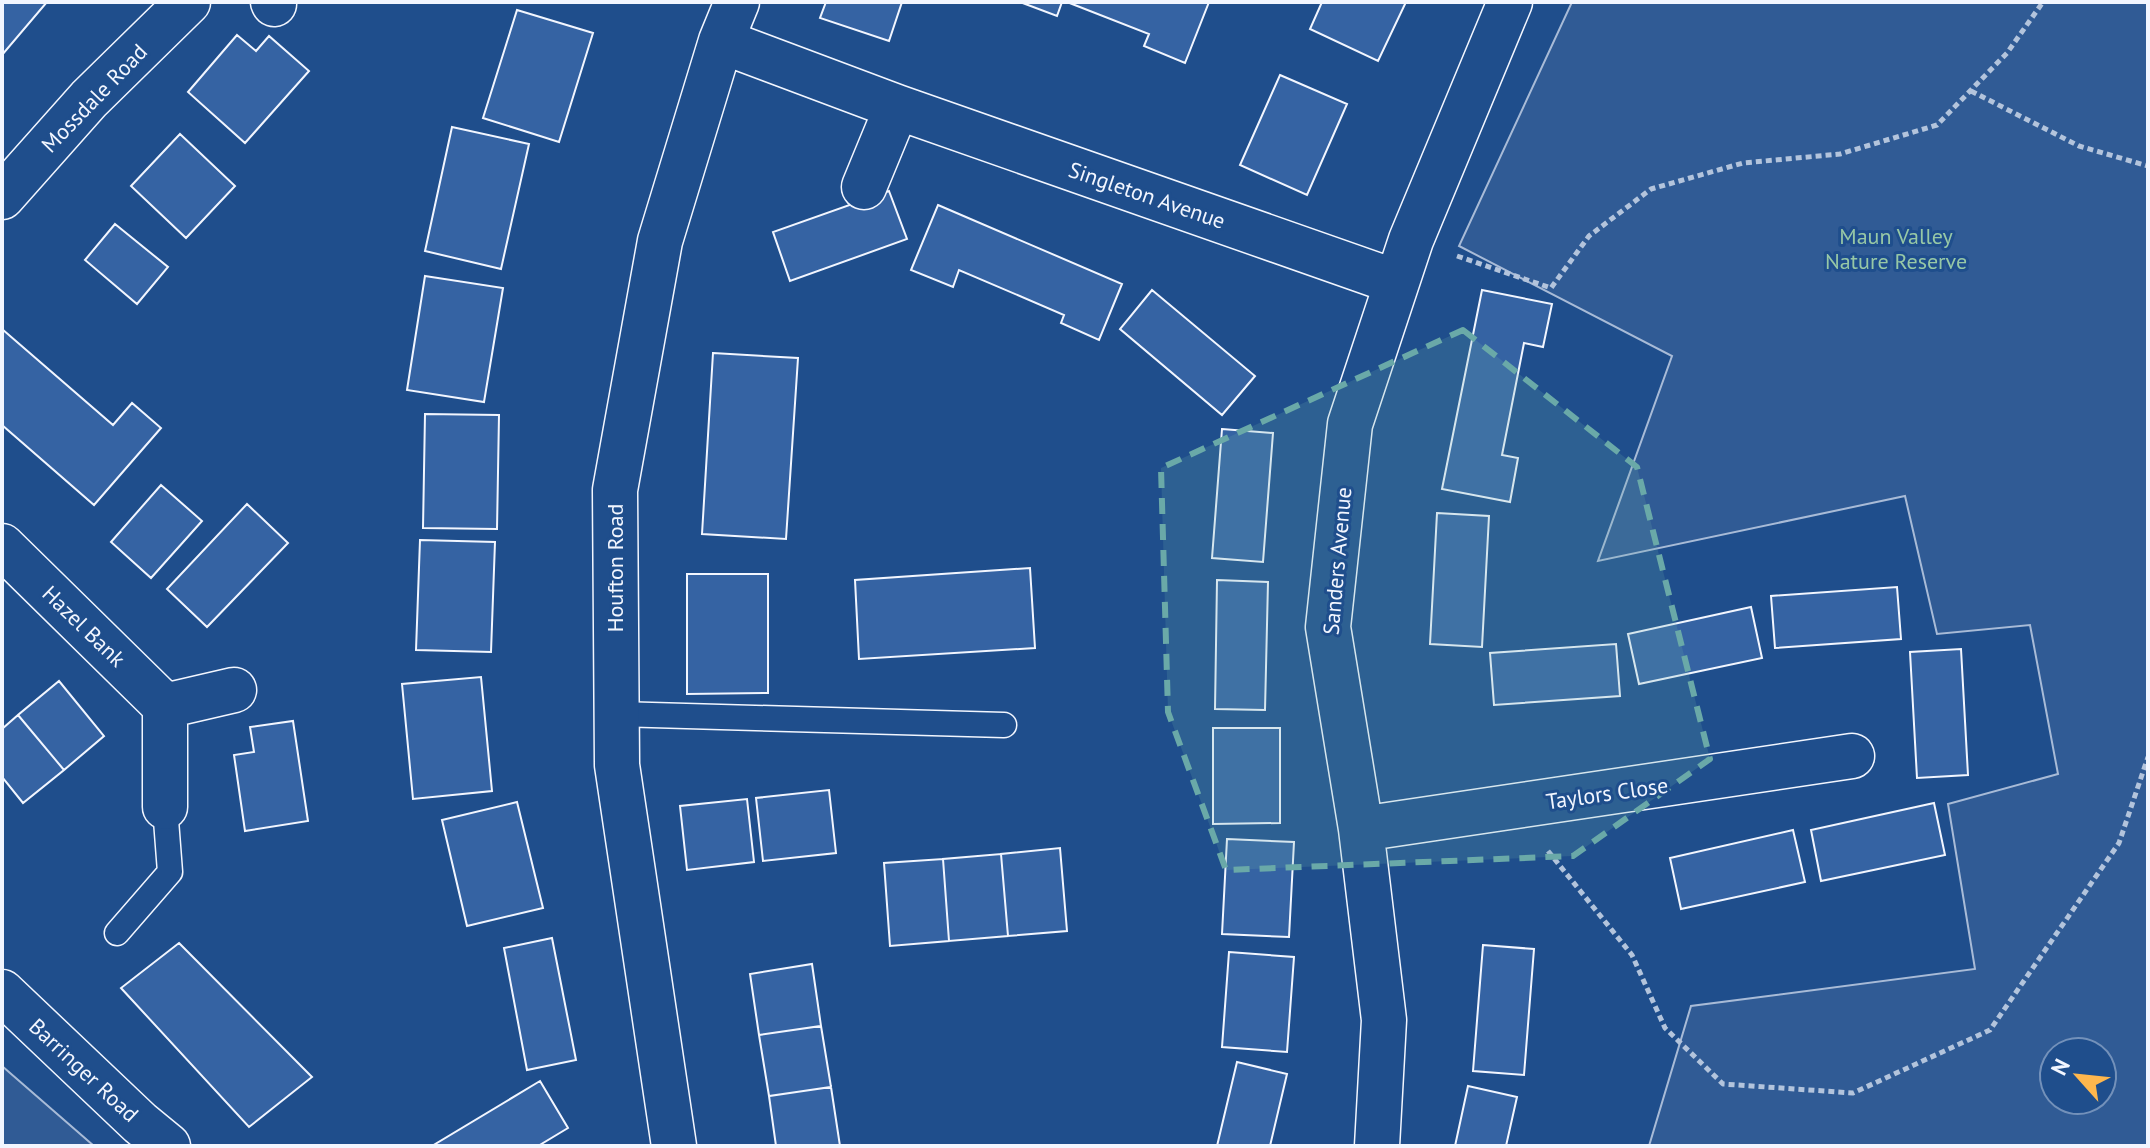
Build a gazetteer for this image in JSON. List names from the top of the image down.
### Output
{
  "streets": {
    "street": [
      "Mossdale Road",
      "Singleton Avenue",
      "Sanders Avenue",
      "Houfton Road",
      "Hazel Bank",
      "Taylors Close",
      "Barringer Road"
    ]
  },
  "crossings": [
    ["Singleton Avenue", "Sanders Avenue"],
    ["Singleton Avenue", "Houfton Road"],
    ["Sanders Avenue", "Taylors Close"]
  ],
  "parks": ["Maun Valley Nature Reserve"],
  "north": "top left"
}
